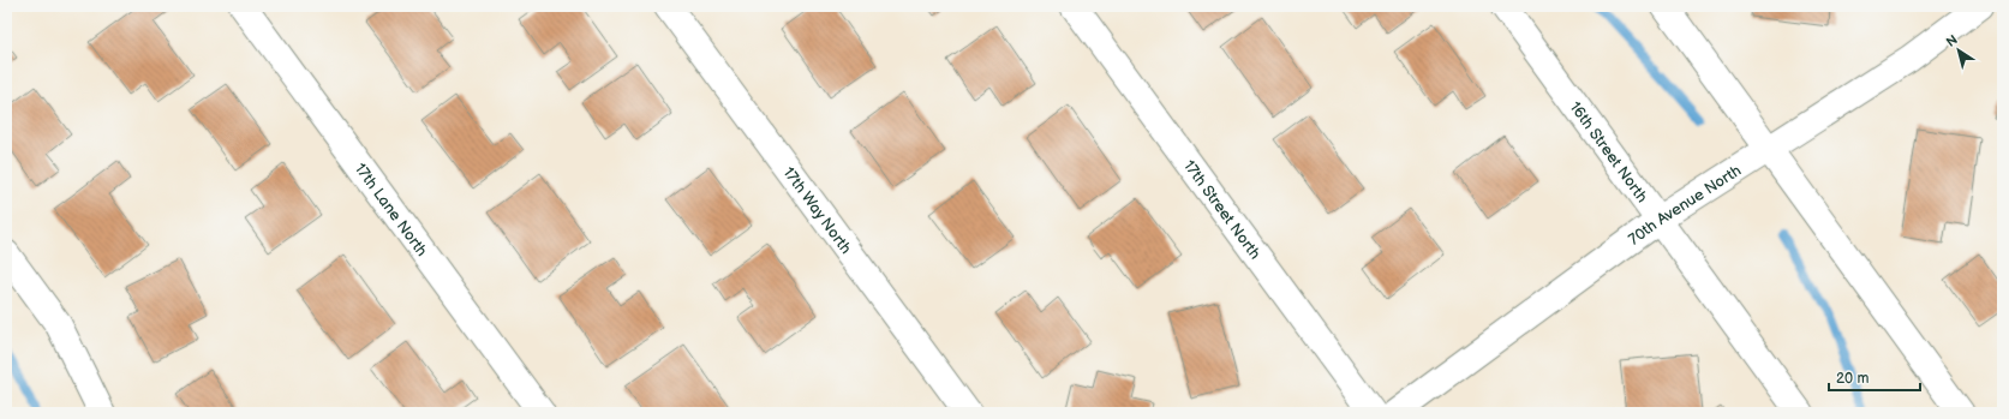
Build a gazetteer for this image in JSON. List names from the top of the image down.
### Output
{
  "streets": {
    "street": [
      "16th Street North",
      "70th Avenue North",
      "17th Lane North",
      "17th Street North",
      "17th Way North"
    ]
  },
  "crossings": [
    ["16th Street North", "70th Avenue North"]
  ],
  "scale_bar": "20 m",
  "north": "top left"
}
